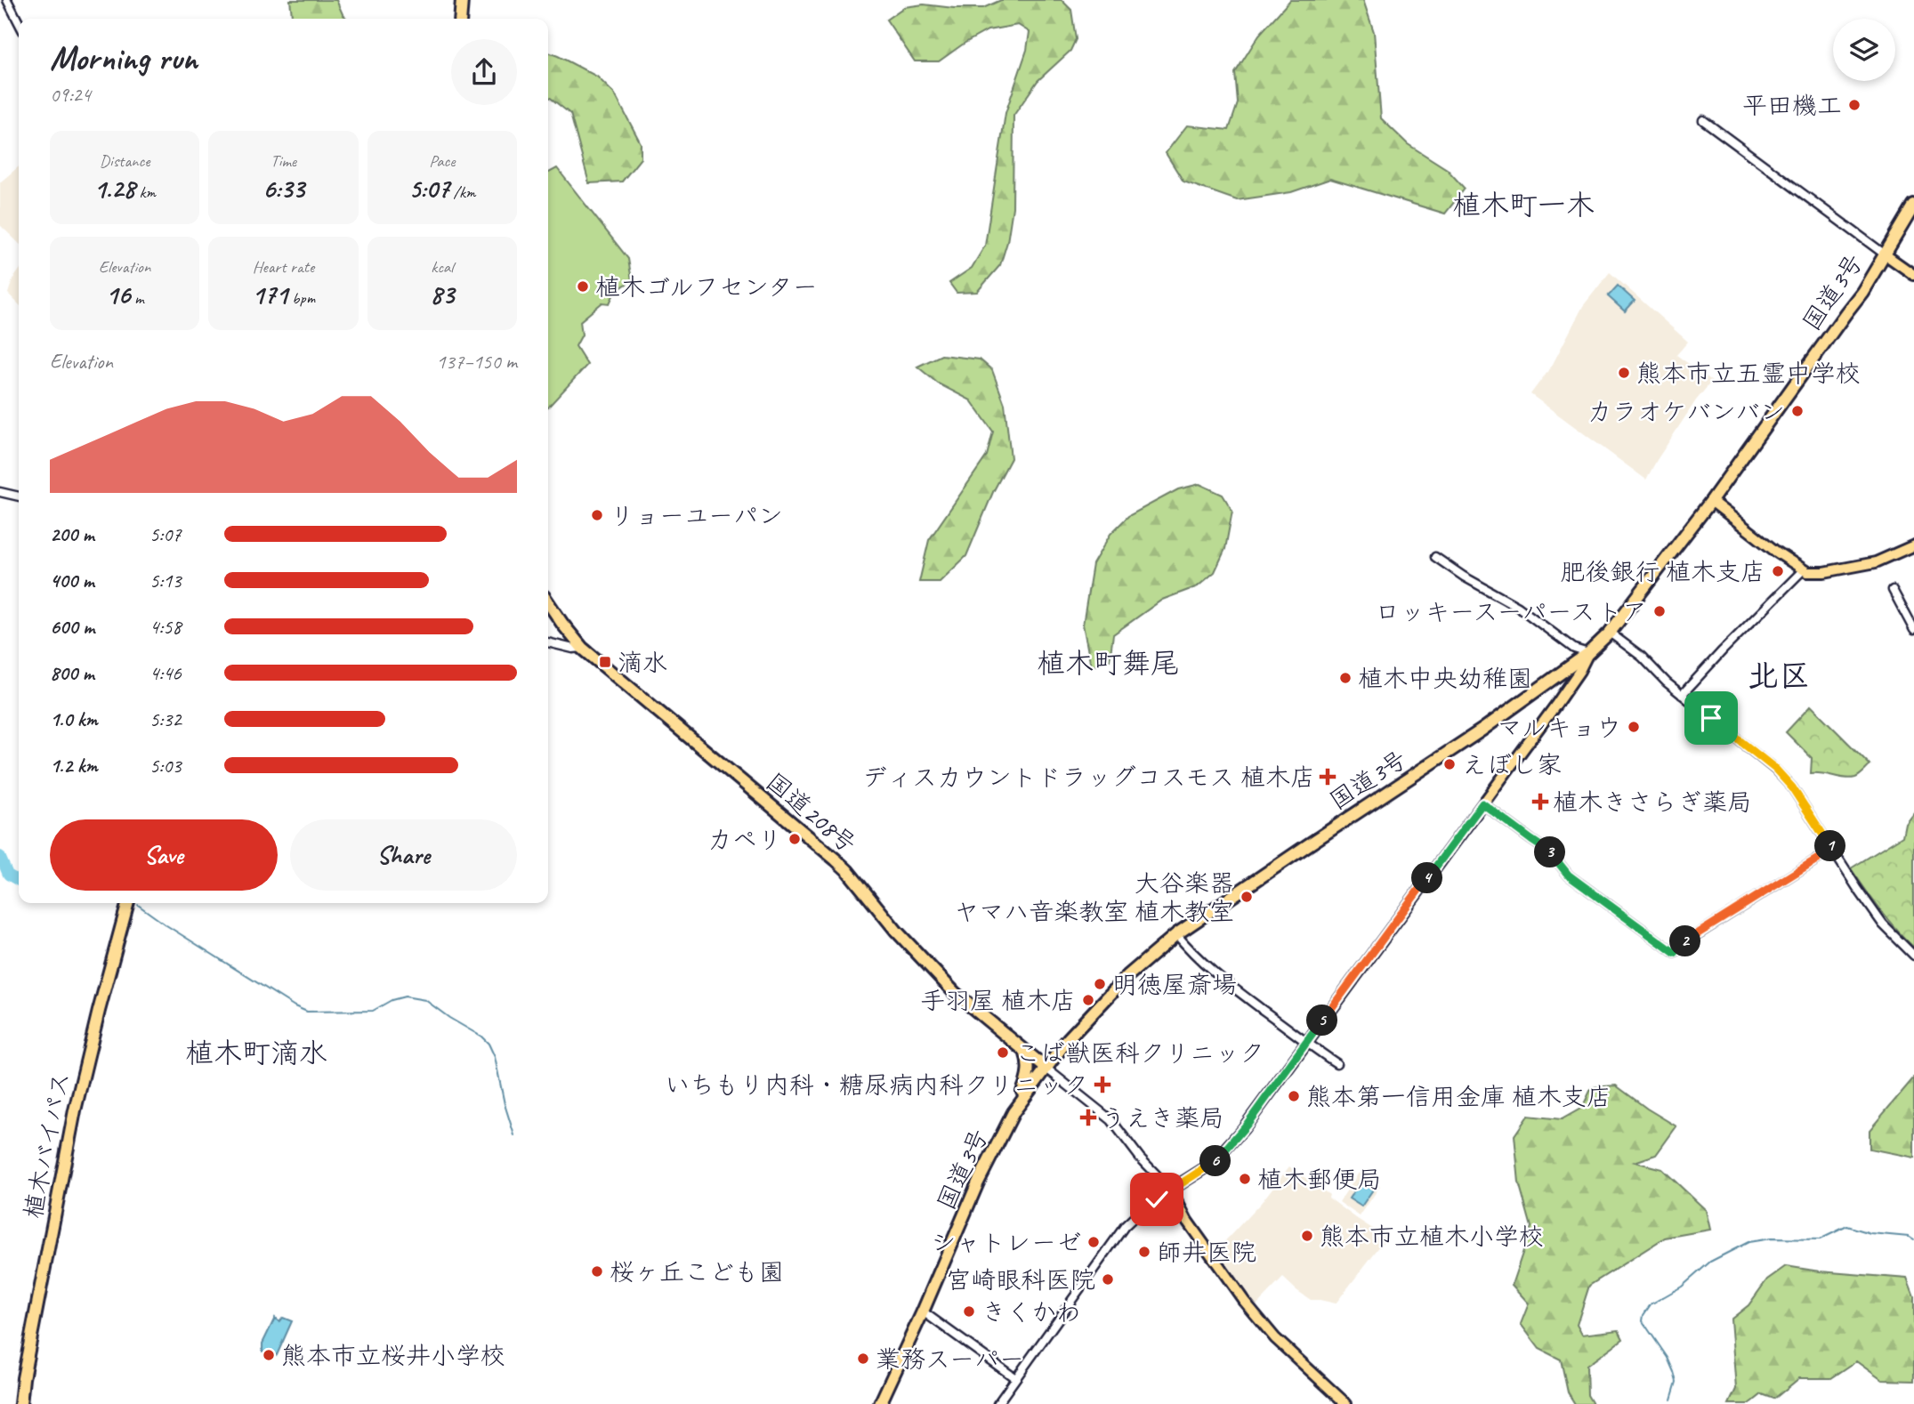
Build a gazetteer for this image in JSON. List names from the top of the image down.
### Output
{
  "streets": {
    "highway": ["国道3号", "国道208号", "植木バイパス"]
  },
  "crossings": [
    ["国道3号", "国道208号"]
  ],
  "districts": [
    "植木町一木",
    "植木町舞尾",
    "北区",
    "植木町滴水"
  ],
  "places": {
    "other": [
      "平田機工",
      "植木ゴルフセンター",
      "熊本市立五霊中学校",
      "カラオケバンバン",
      "リョーユーパン",
      "肥後銀行 植木支店",
      "ロッキースーパーストア",
      "植木中央幼稚園",
      "マルキョウ",
      "えぼし家",
      "カペリ",
      "大谷楽器 ヤマハ音楽教室 植木教室",
      "明徳屋斎場",
      "手羽屋 植木店",
      "こば獣医科クリニック",
      "熊本第一信用金庫 植木支店",
      "植木郵便局",
      "熊本市立植木小学校",
      "シャトレーゼ",
      "師井医院",
      "桜ヶ丘こども園",
      "宮崎眼科医院",
      "きくかわ",
      "熊本市立桜井小学校",
      "業務スーパー"
    ],
    "transit": ["滴水"],
    "health": [
      "ディスカウントドラッグコスモス 植木店",
      "植木きさらぎ薬局",
      "いちもり内科・糖尿病内科クリニック",
      "うえき薬局"
    ]
  },
  "page": {
    "heading": ["Morning run", "09:24"],
    "stats": [
      ["Distance", "1.28 km"],
      ["Time", "6:33"],
      ["Pace", "5:07 /km"],
      ["Elevation", "16 m"],
      ["Heart rate", "171 bpm"],
      ["kcal", "83"]
    ],
    "chart": ["Elevation", "137–150 m"],
    "list": [
      {
        "name": "200 m",
        "note": "5:07"
      },
      {
        "name": "400 m",
        "note": "5:13"
      },
      {
        "name": "600 m",
        "note": "4:58"
      },
      {
        "name": "800 m",
        "note": "4:46"
      },
      {
        "name": "1.0 km",
        "note": "5:32"
      },
      {
        "name": "1.2 km",
        "note": "5:03"
      }
    ],
    "buttons": ["Save", "Share"],
    "pins": [
      "1",
      "3",
      "4",
      "2",
      "5",
      "6"
    ]
  }
}
